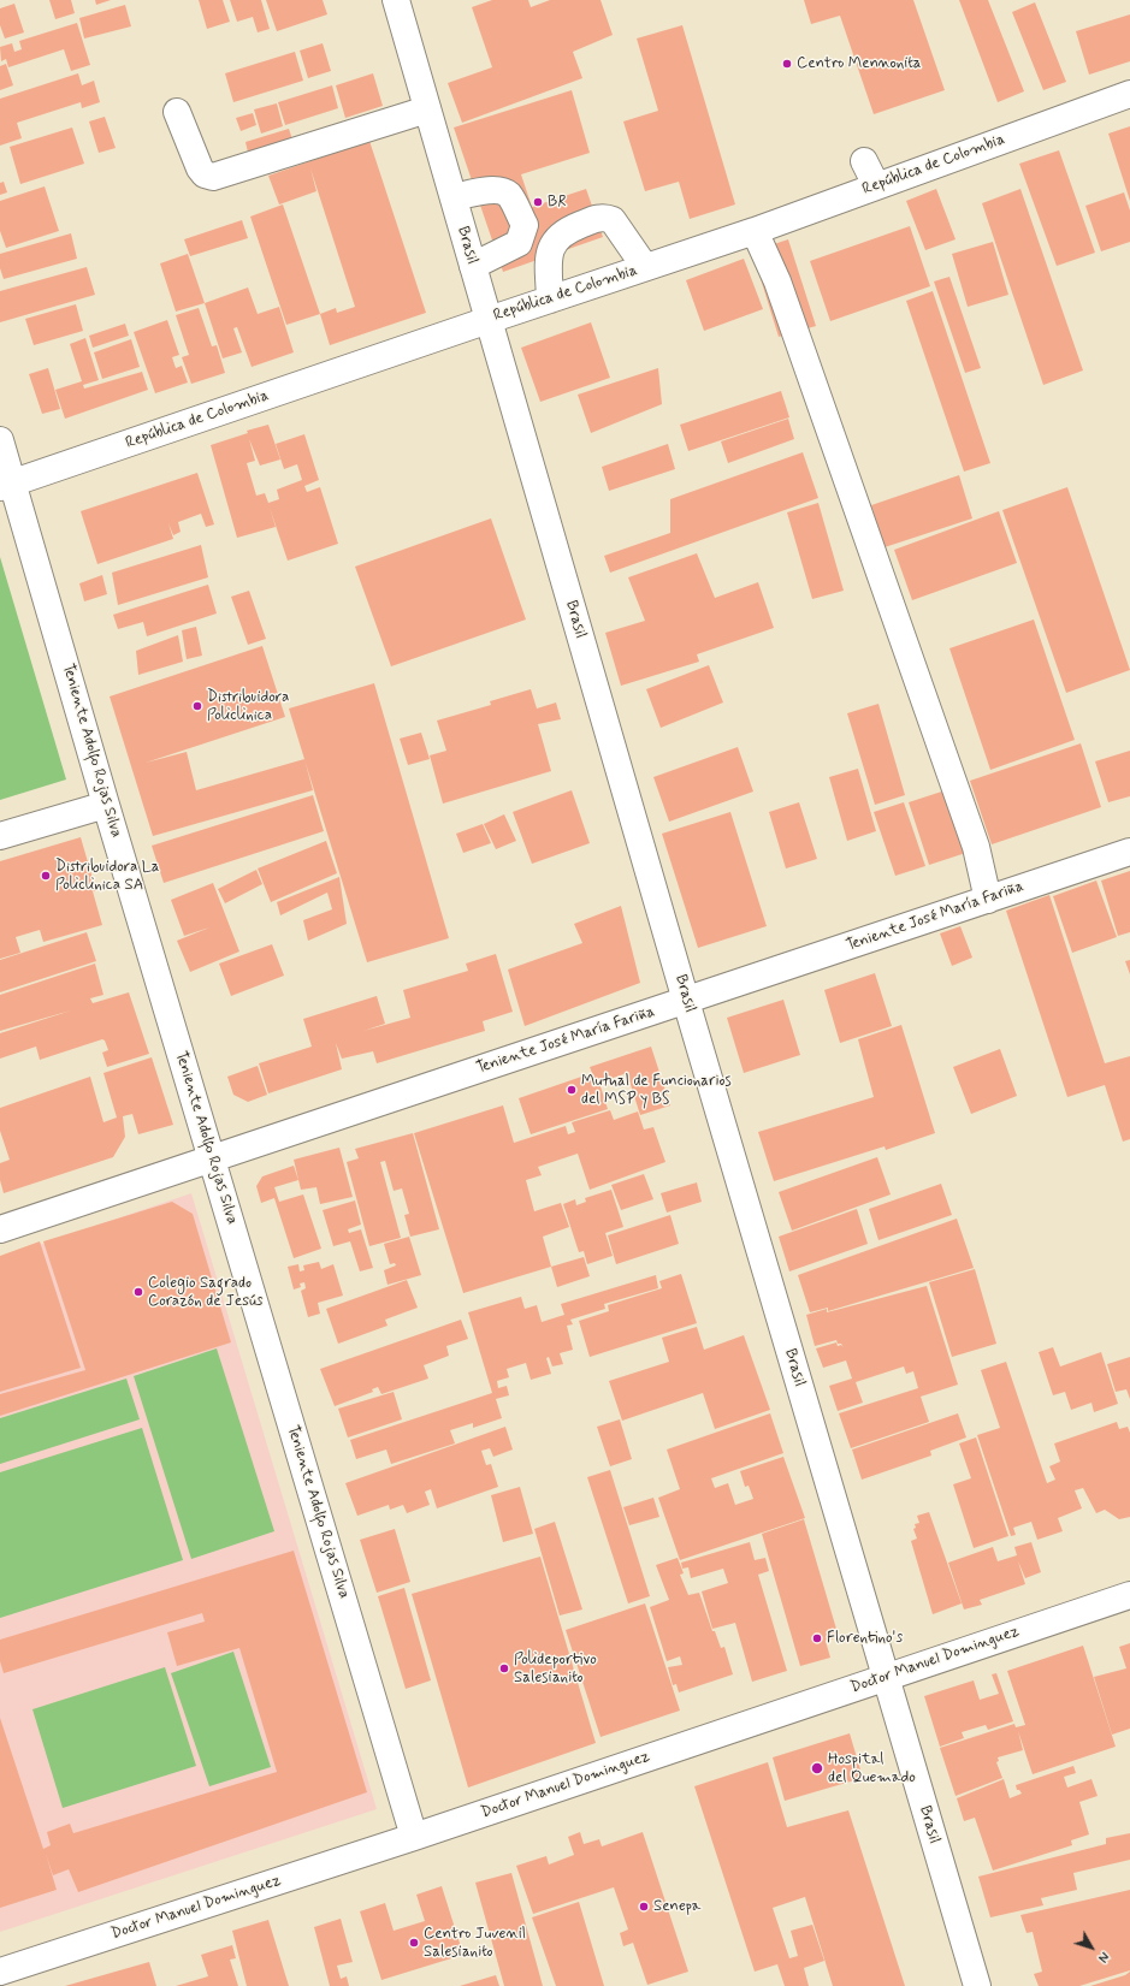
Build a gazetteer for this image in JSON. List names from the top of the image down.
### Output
{
  "streets": {
    "street": [
      "República de Colombia",
      "Brasil",
      "Teniente Adolfo Rojas Silva",
      "Teniente José María Fariña",
      "Doctor Manuel Dominguez"
    ]
  },
  "crossings": [
    ["República de Colombia", "Brasil"],
    ["República de Colombia", "Teniente Adolfo Rojas Silva"],
    ["Brasil", "Teniente José María Fariña"],
    ["Brasil", "Doctor Manuel Dominguez"],
    ["Teniente Adolfo Rojas Silva", "Teniente José María Fariña"],
    ["Teniente Adolfo Rojas Silva", "Doctor Manuel Dominguez"]
  ],
  "places": [
    "Centro Mennonita",
    "BR",
    "Distribuidora Policlinica",
    "Distribuidora La Policlinica SA",
    "Mutual de Funcionarios del MSP y BS",
    "Colegio Sagrado Corazón de Jesús",
    "Florentino's",
    "Polideportivo Salesianito",
    "Hospital del Quemado",
    "Senepa",
    "Centro Juvenil Salesianito"
  ],
  "north": "bottom right"
}
